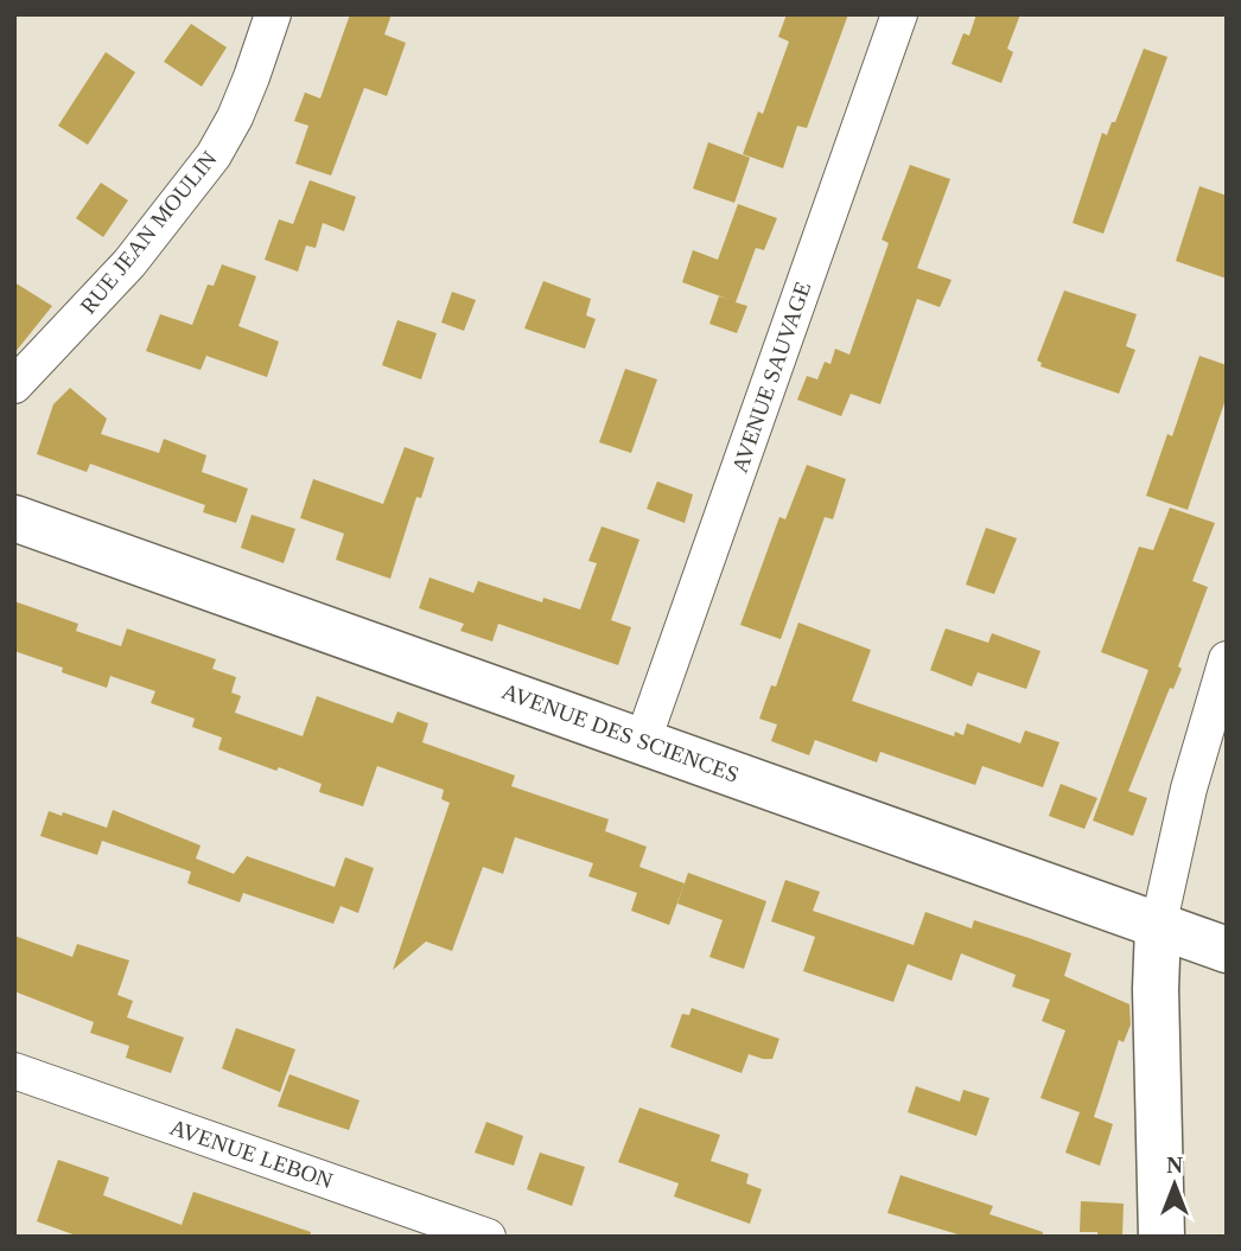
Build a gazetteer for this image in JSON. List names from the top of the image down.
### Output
{
  "streets": {
    "street": [
      "RUE JEAN MOULIN",
      "AVENUE SAUVAGE",
      "AVENUE DES SCIENCES",
      "AVENUE LEBON"
    ]
  },
  "crossings": [
    ["AVENUE SAUVAGE", "AVENUE DES SCIENCES"]
  ],
  "north": "top"
}
